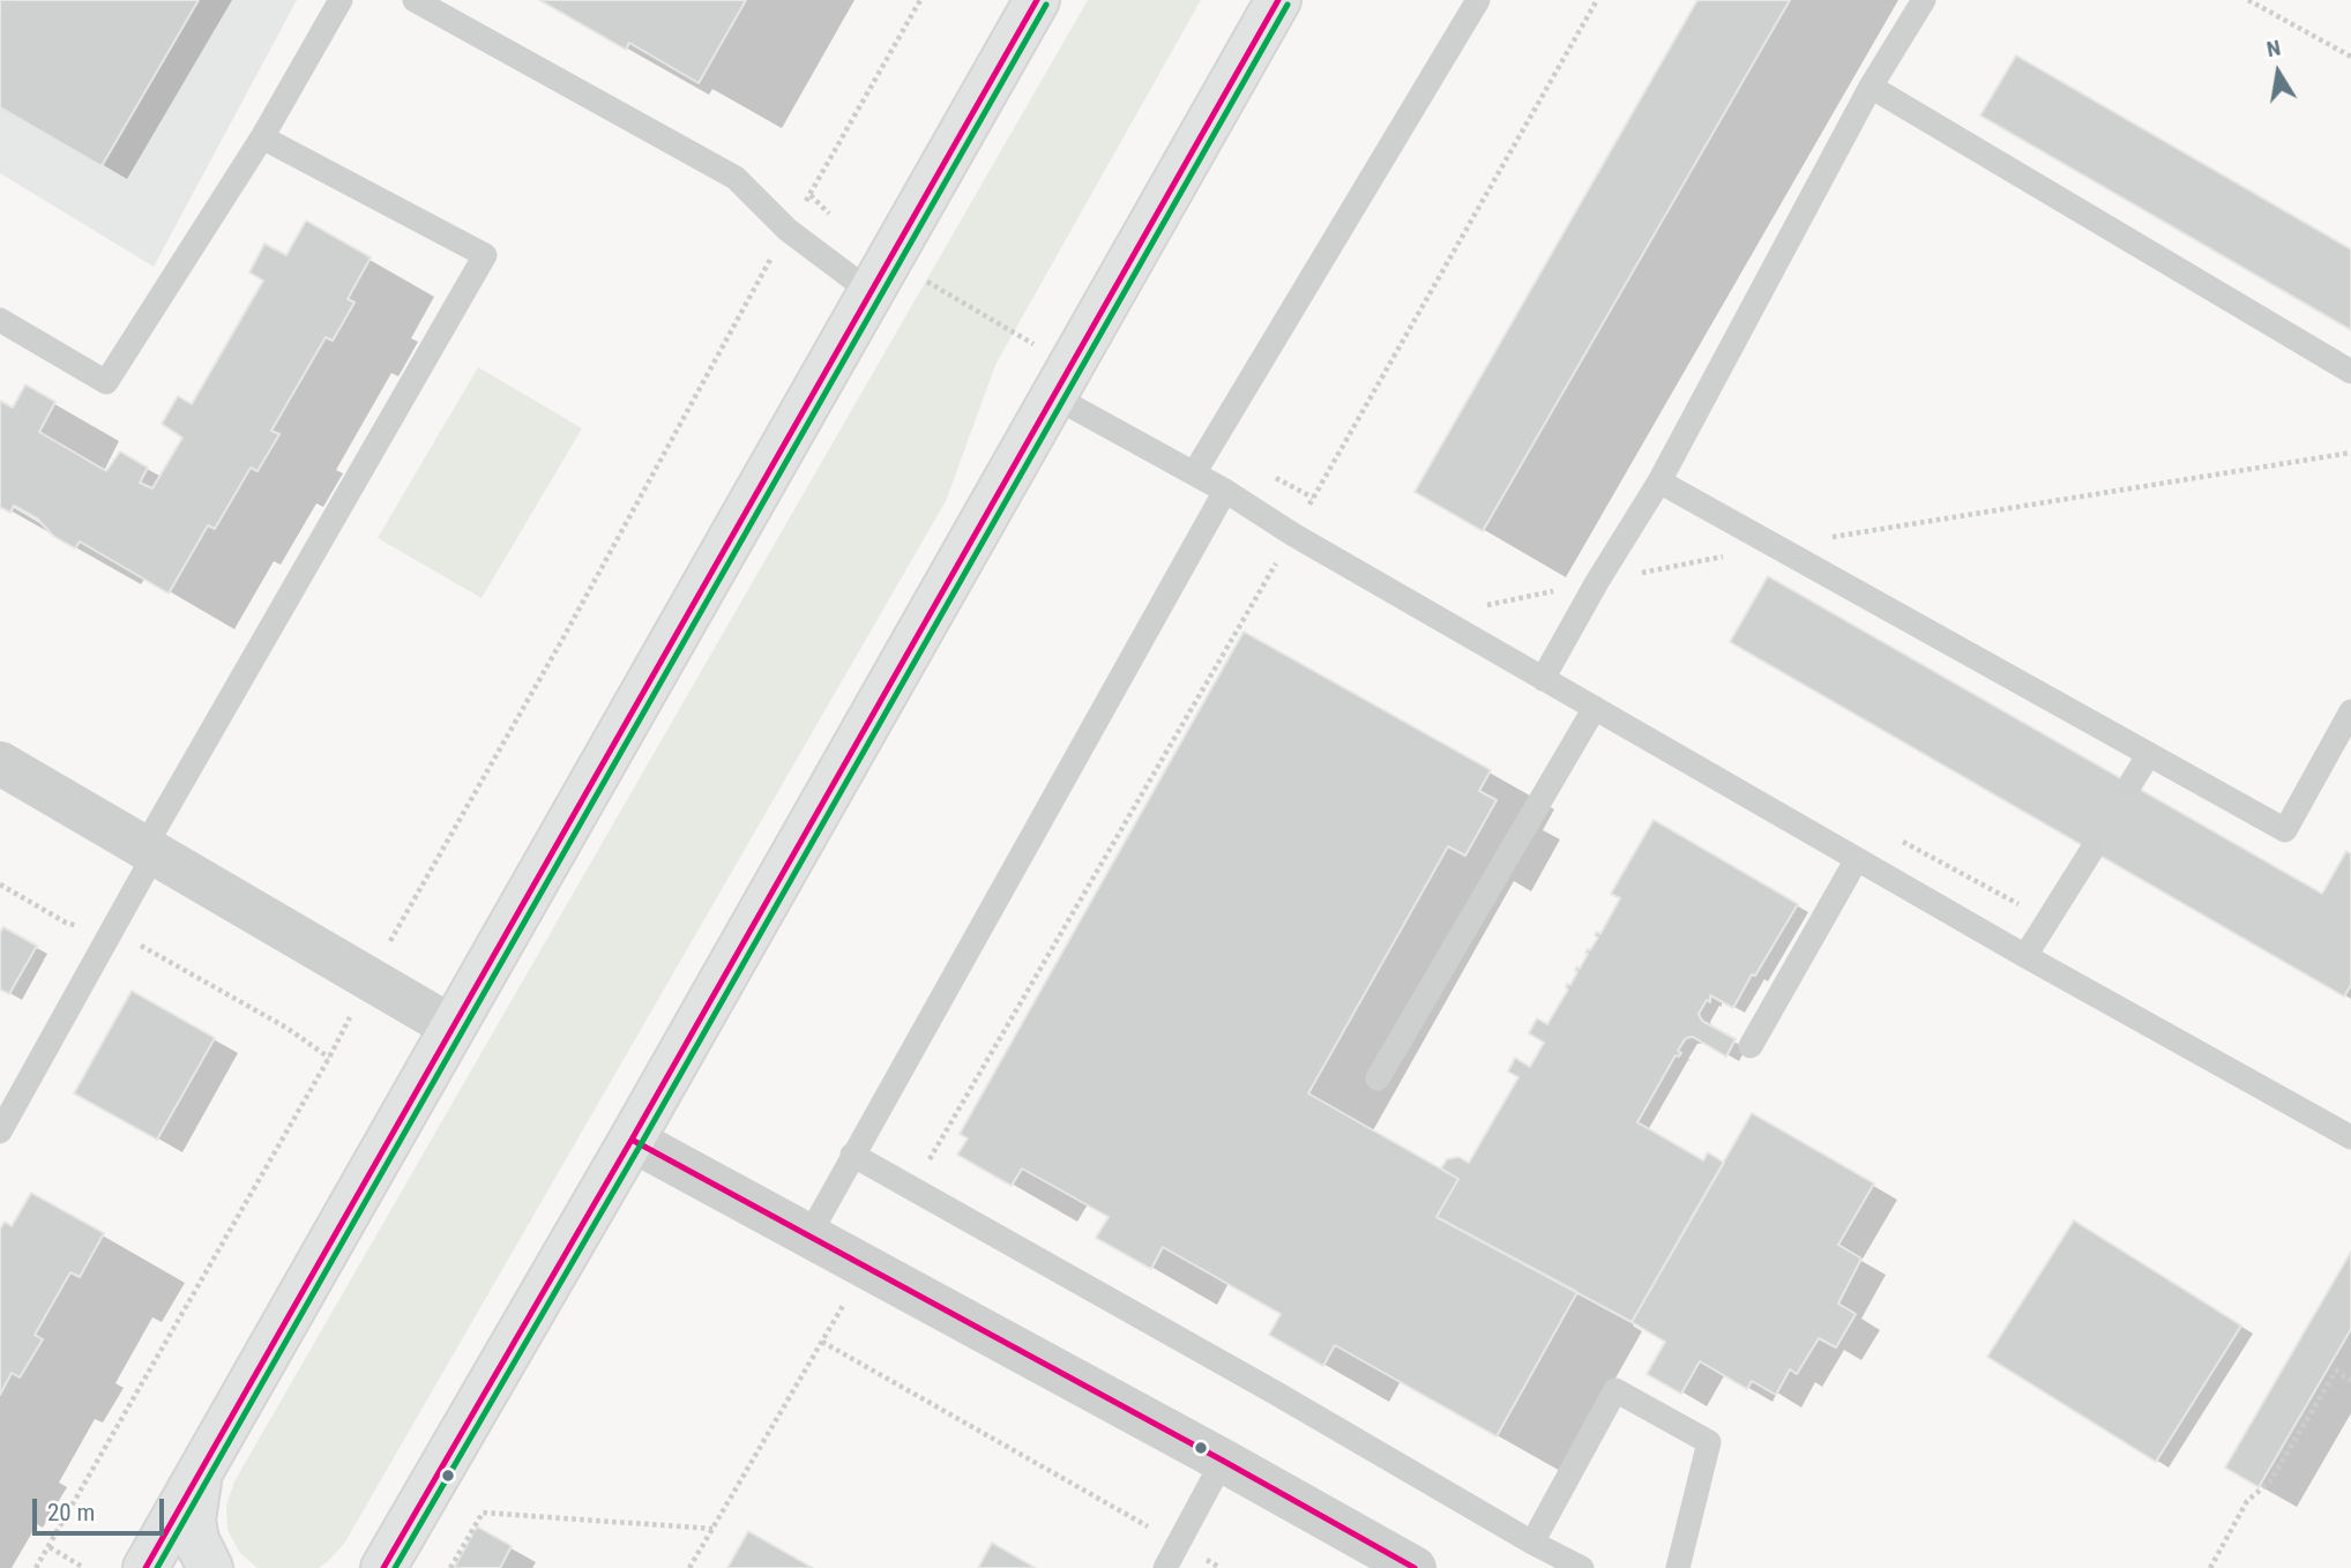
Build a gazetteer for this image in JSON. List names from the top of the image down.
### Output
{
  "scale_bar": "20 m",
  "north": "top"
}
